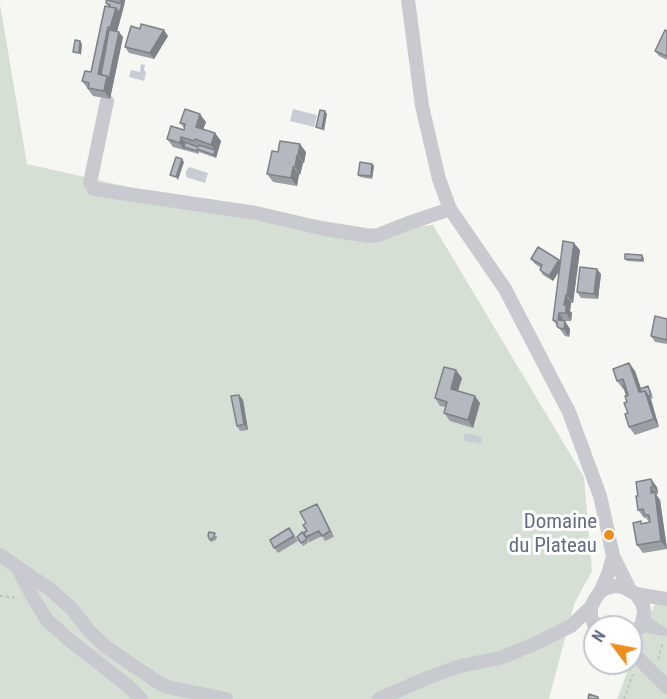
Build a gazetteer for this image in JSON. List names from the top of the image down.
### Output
{
  "places": ["Domaine du Plateau"],
  "north": "top left"
}
